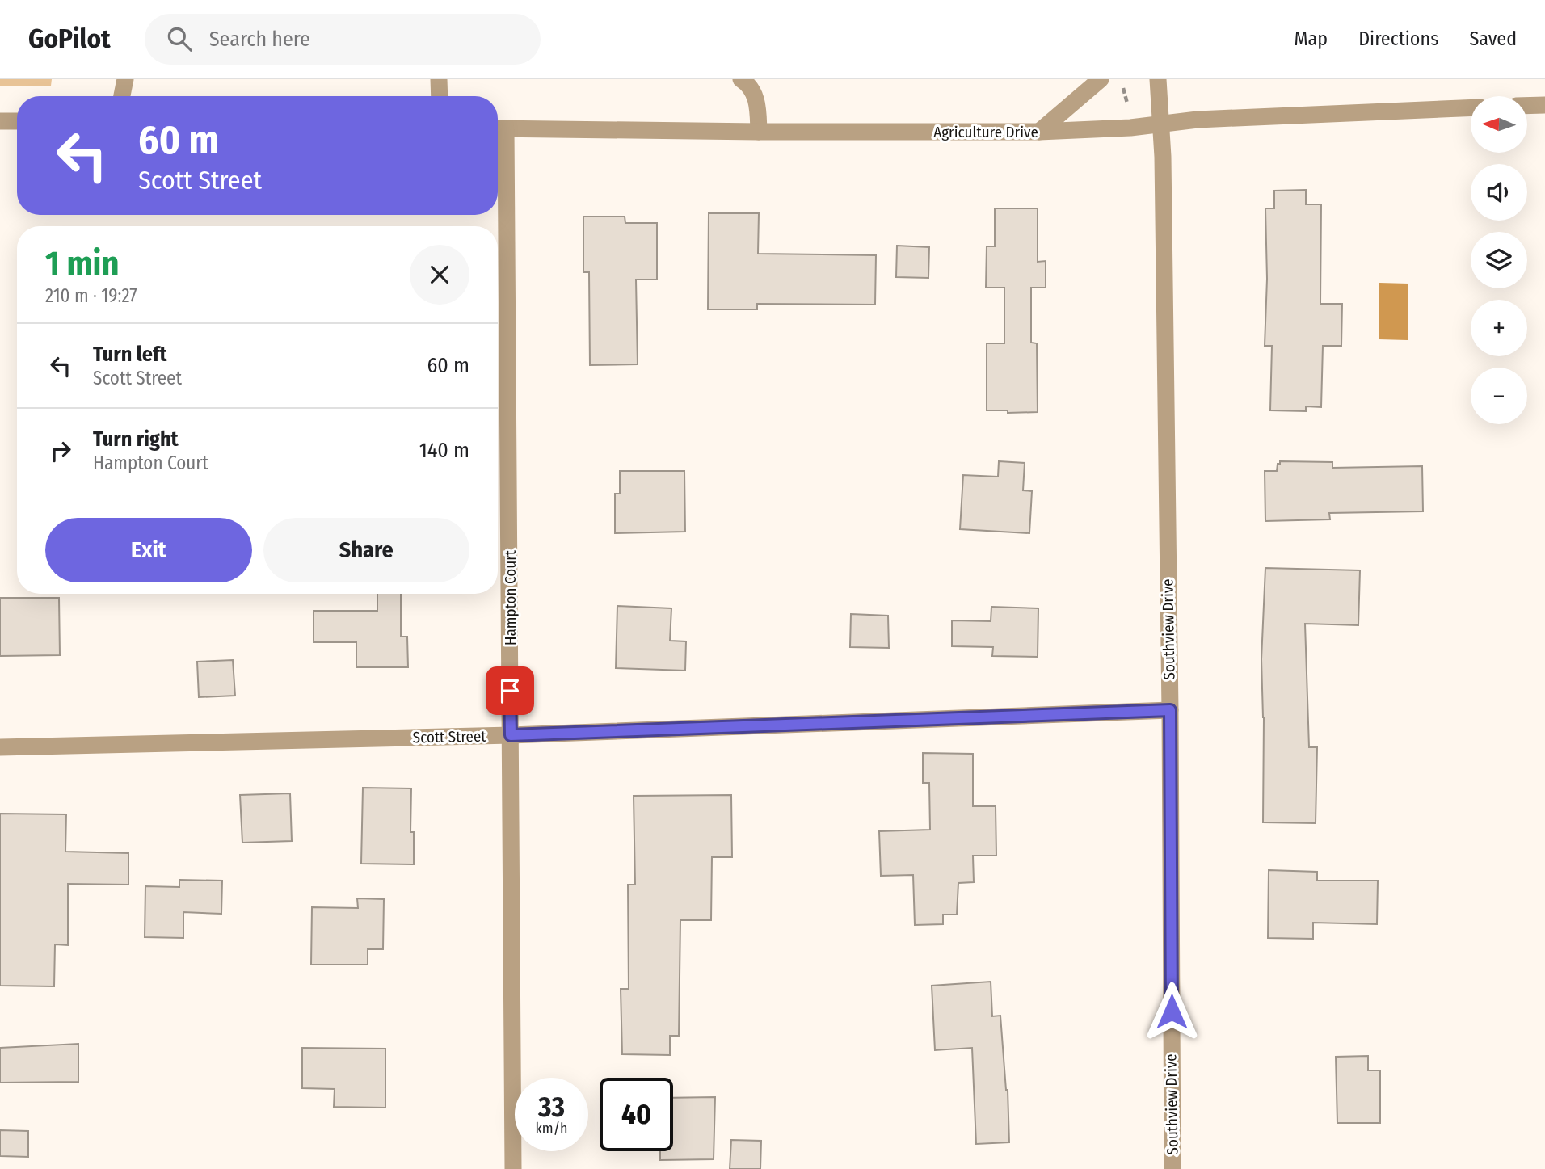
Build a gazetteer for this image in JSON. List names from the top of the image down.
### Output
{
  "streets": {
    "street": [
      "Agriculture Drive",
      "Hampton Court",
      "Southview Drive",
      "Scott Street"
    ]
  },
  "crossings": [
    ["Agriculture Drive", "Hampton Court"],
    ["Agriculture Drive", "Southview Drive"],
    ["Hampton Court", "Scott Street"],
    ["Southview Drive", "Scott Street"]
  ],
  "north": "left",
  "page": {
    "header": "GoPilot",
    "search": "Search here",
    "nav": ["Map", "Directions", "Saved"],
    "map_buttons": ["+", "−"],
    "turn": ["60 m", "Scott Street"],
    "heading": ["1 min", "210 m · 19:27"],
    "list": [
      {
        "name": "Turn left",
        "note": "Scott Street",
        "value": "60 m"
      },
      {
        "name": "Turn right",
        "note": "Hampton Court",
        "value": "140 m"
      }
    ],
    "buttons": ["Exit", "Share"],
    "speed": "33 km/h",
    "limit": "40"
  }
}
